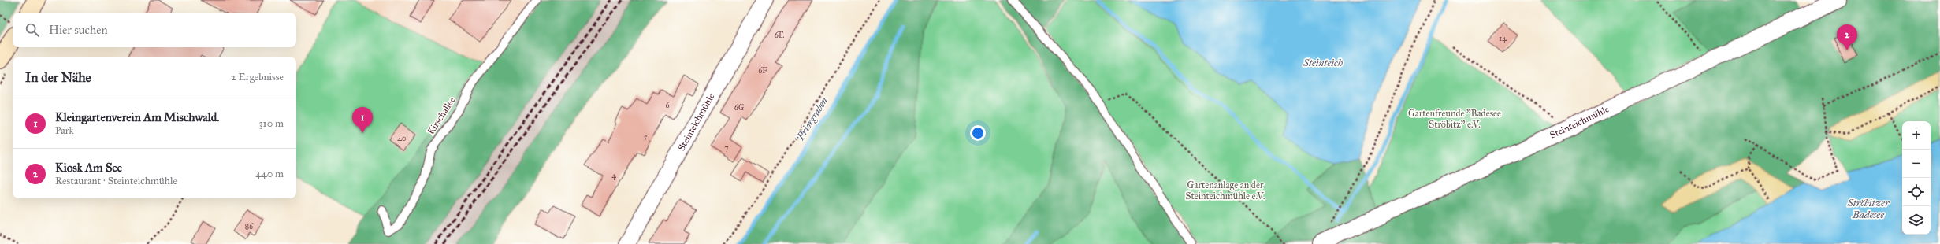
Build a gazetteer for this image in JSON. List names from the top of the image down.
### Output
{
  "streets": {
    "street": ["Steinteichmühle"],
    "lane": ["Kirschallee"]
  },
  "water": ["Steinteich", "Priorgraben", "Ströbitzer Badesee"],
  "parks": ["Gartenfreunde \"Badesee Ströbitz\" e.V.", "Gartenanlage an der Steinteichmühle e.V."],
  "house_numbers": [
    "6E",
    "14",
    "6F",
    "6",
    "6G",
    "5",
    "40",
    "7",
    "4",
    "86"
  ],
  "page": {
    "search": "Hier suchen",
    "pins": ["2", "1"],
    "heading": ["In der Nähe", "2 Ergebnisse"],
    "list": [
      {
        "mark": "1",
        "name": "Kleingartenverein Am Mischwald.",
        "note": "Park",
        "value": "310 m"
      },
      {
        "mark": "2",
        "name": "Kiosk Am See",
        "note": "Restaurant · Steinteichmühle",
        "value": "440 m"
      }
    ],
    "map_buttons": ["+", "−"]
  }
}
